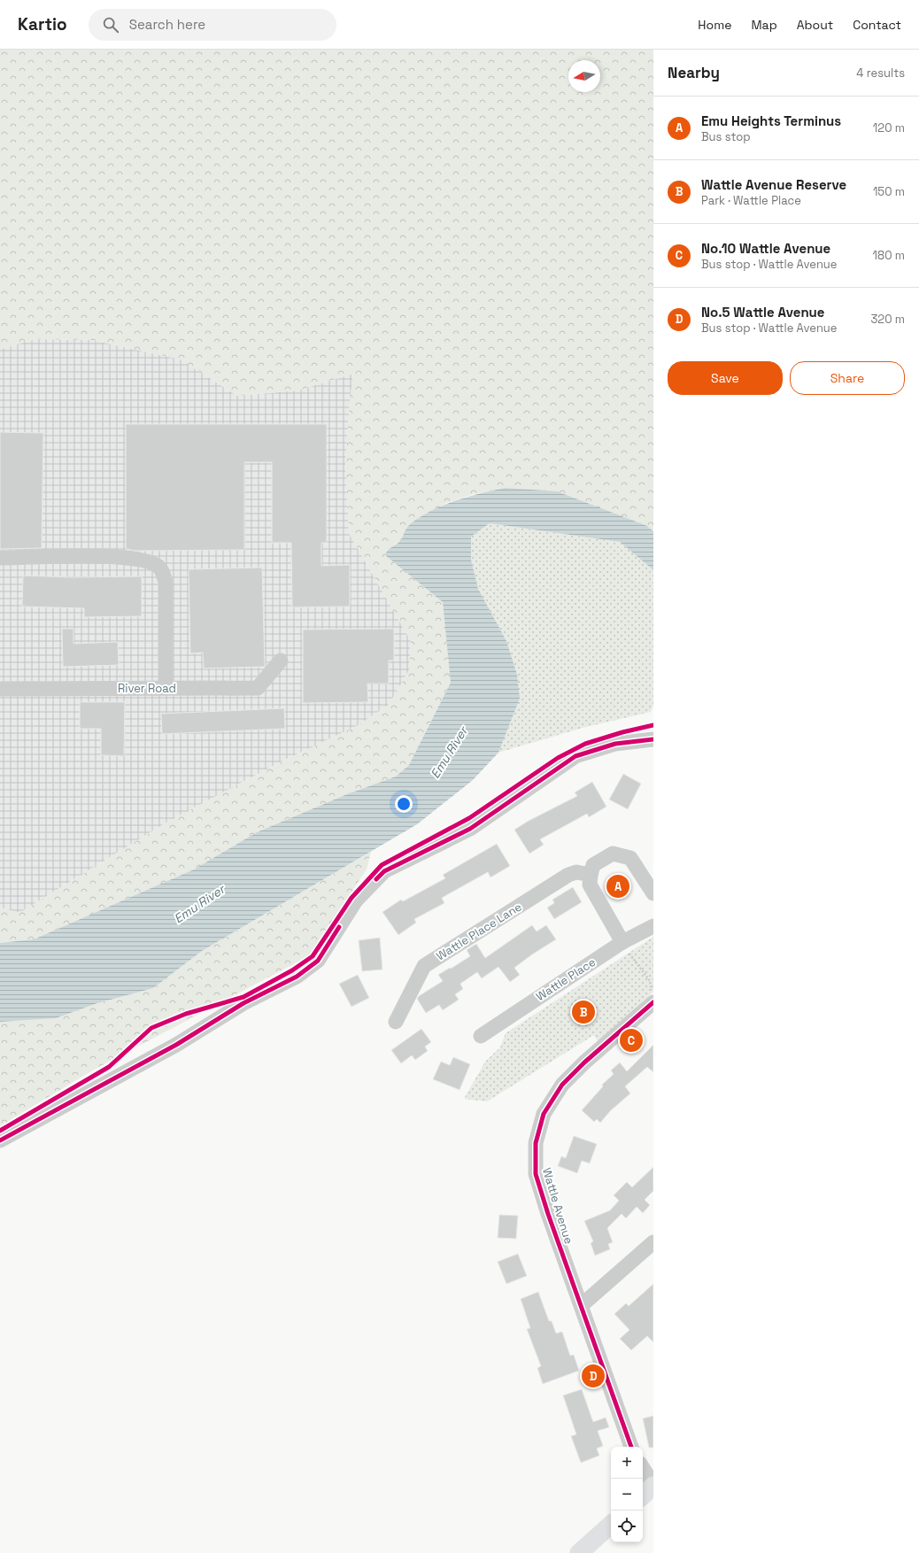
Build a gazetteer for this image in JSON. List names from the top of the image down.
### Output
{
  "streets": {
    "street": [
      "River Road",
      "Wattle Place Lane",
      "Wattle Place",
      "Wattle Avenue"
    ]
  },
  "water": ["Emu River"],
  "north": "left",
  "page": {
    "header": "Kartio",
    "search": "Search here",
    "nav": [
      "Home",
      "Map",
      "About",
      "Contact"
    ],
    "heading": ["Nearby", "4 results"],
    "list": [
      {
        "mark": "A",
        "name": "Emu Heights Terminus",
        "note": "Bus stop",
        "value": "120 m"
      },
      {
        "mark": "B",
        "name": "Wattle Avenue Reserve",
        "note": "Park · Wattle Place",
        "value": "150 m"
      },
      {
        "mark": "C",
        "name": "No.10 Wattle Avenue",
        "note": "Bus stop · Wattle Avenue",
        "value": "180 m"
      },
      {
        "mark": "D",
        "name": "No.5 Wattle Avenue",
        "note": "Bus stop · Wattle Avenue",
        "value": "320 m"
      }
    ],
    "buttons": ["Save", "Share"],
    "pins": [
      "A",
      "B",
      "C",
      "D"
    ],
    "map_buttons": ["+", "−"]
  }
}
